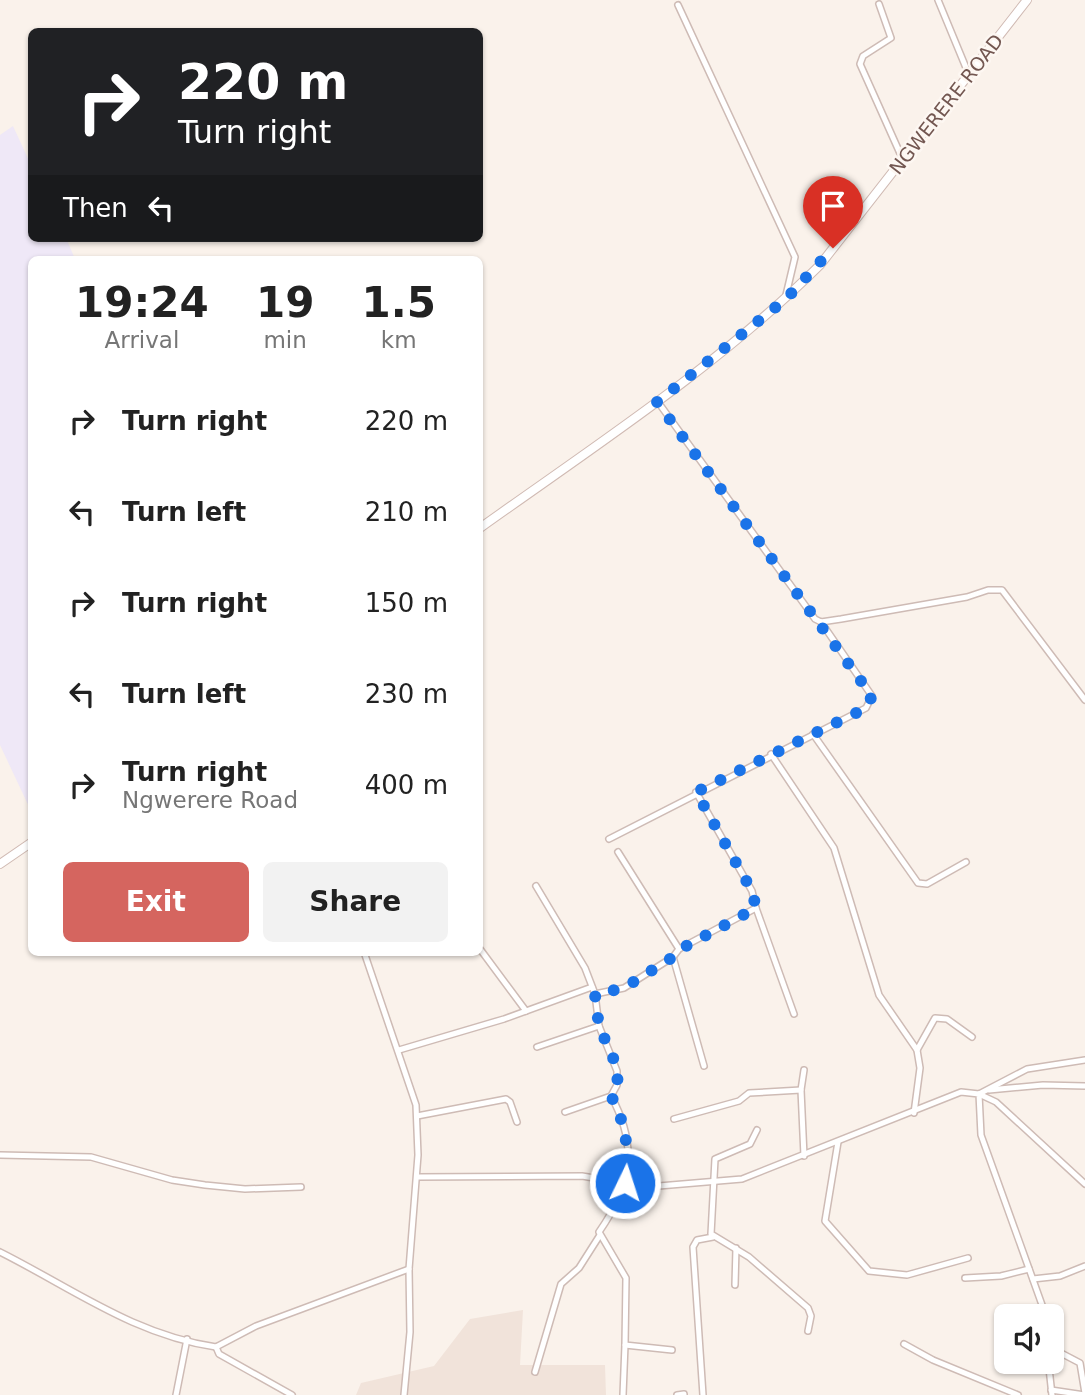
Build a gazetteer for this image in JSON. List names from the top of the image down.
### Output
{
  "streets": {
    "main road": ["NGWERERE ROAD"]
  },
  "page": {
    "turn": ["220 m", "Turn right"],
    "then": "Then",
    "eta": [
      "19:24",
      "Arrival",
      "19",
      "min",
      "1.5",
      "km"
    ],
    "list": [
      {
        "name": "Turn right",
        "value": "220 m"
      },
      {
        "name": "Turn left",
        "value": "210 m"
      },
      {
        "name": "Turn right",
        "value": "150 m"
      },
      {
        "name": "Turn left",
        "value": "230 m"
      },
      {
        "name": "Turn right",
        "note": "Ngwerere Road",
        "value": "400 m"
      }
    ],
    "buttons": ["Exit", "Share"]
  }
}
